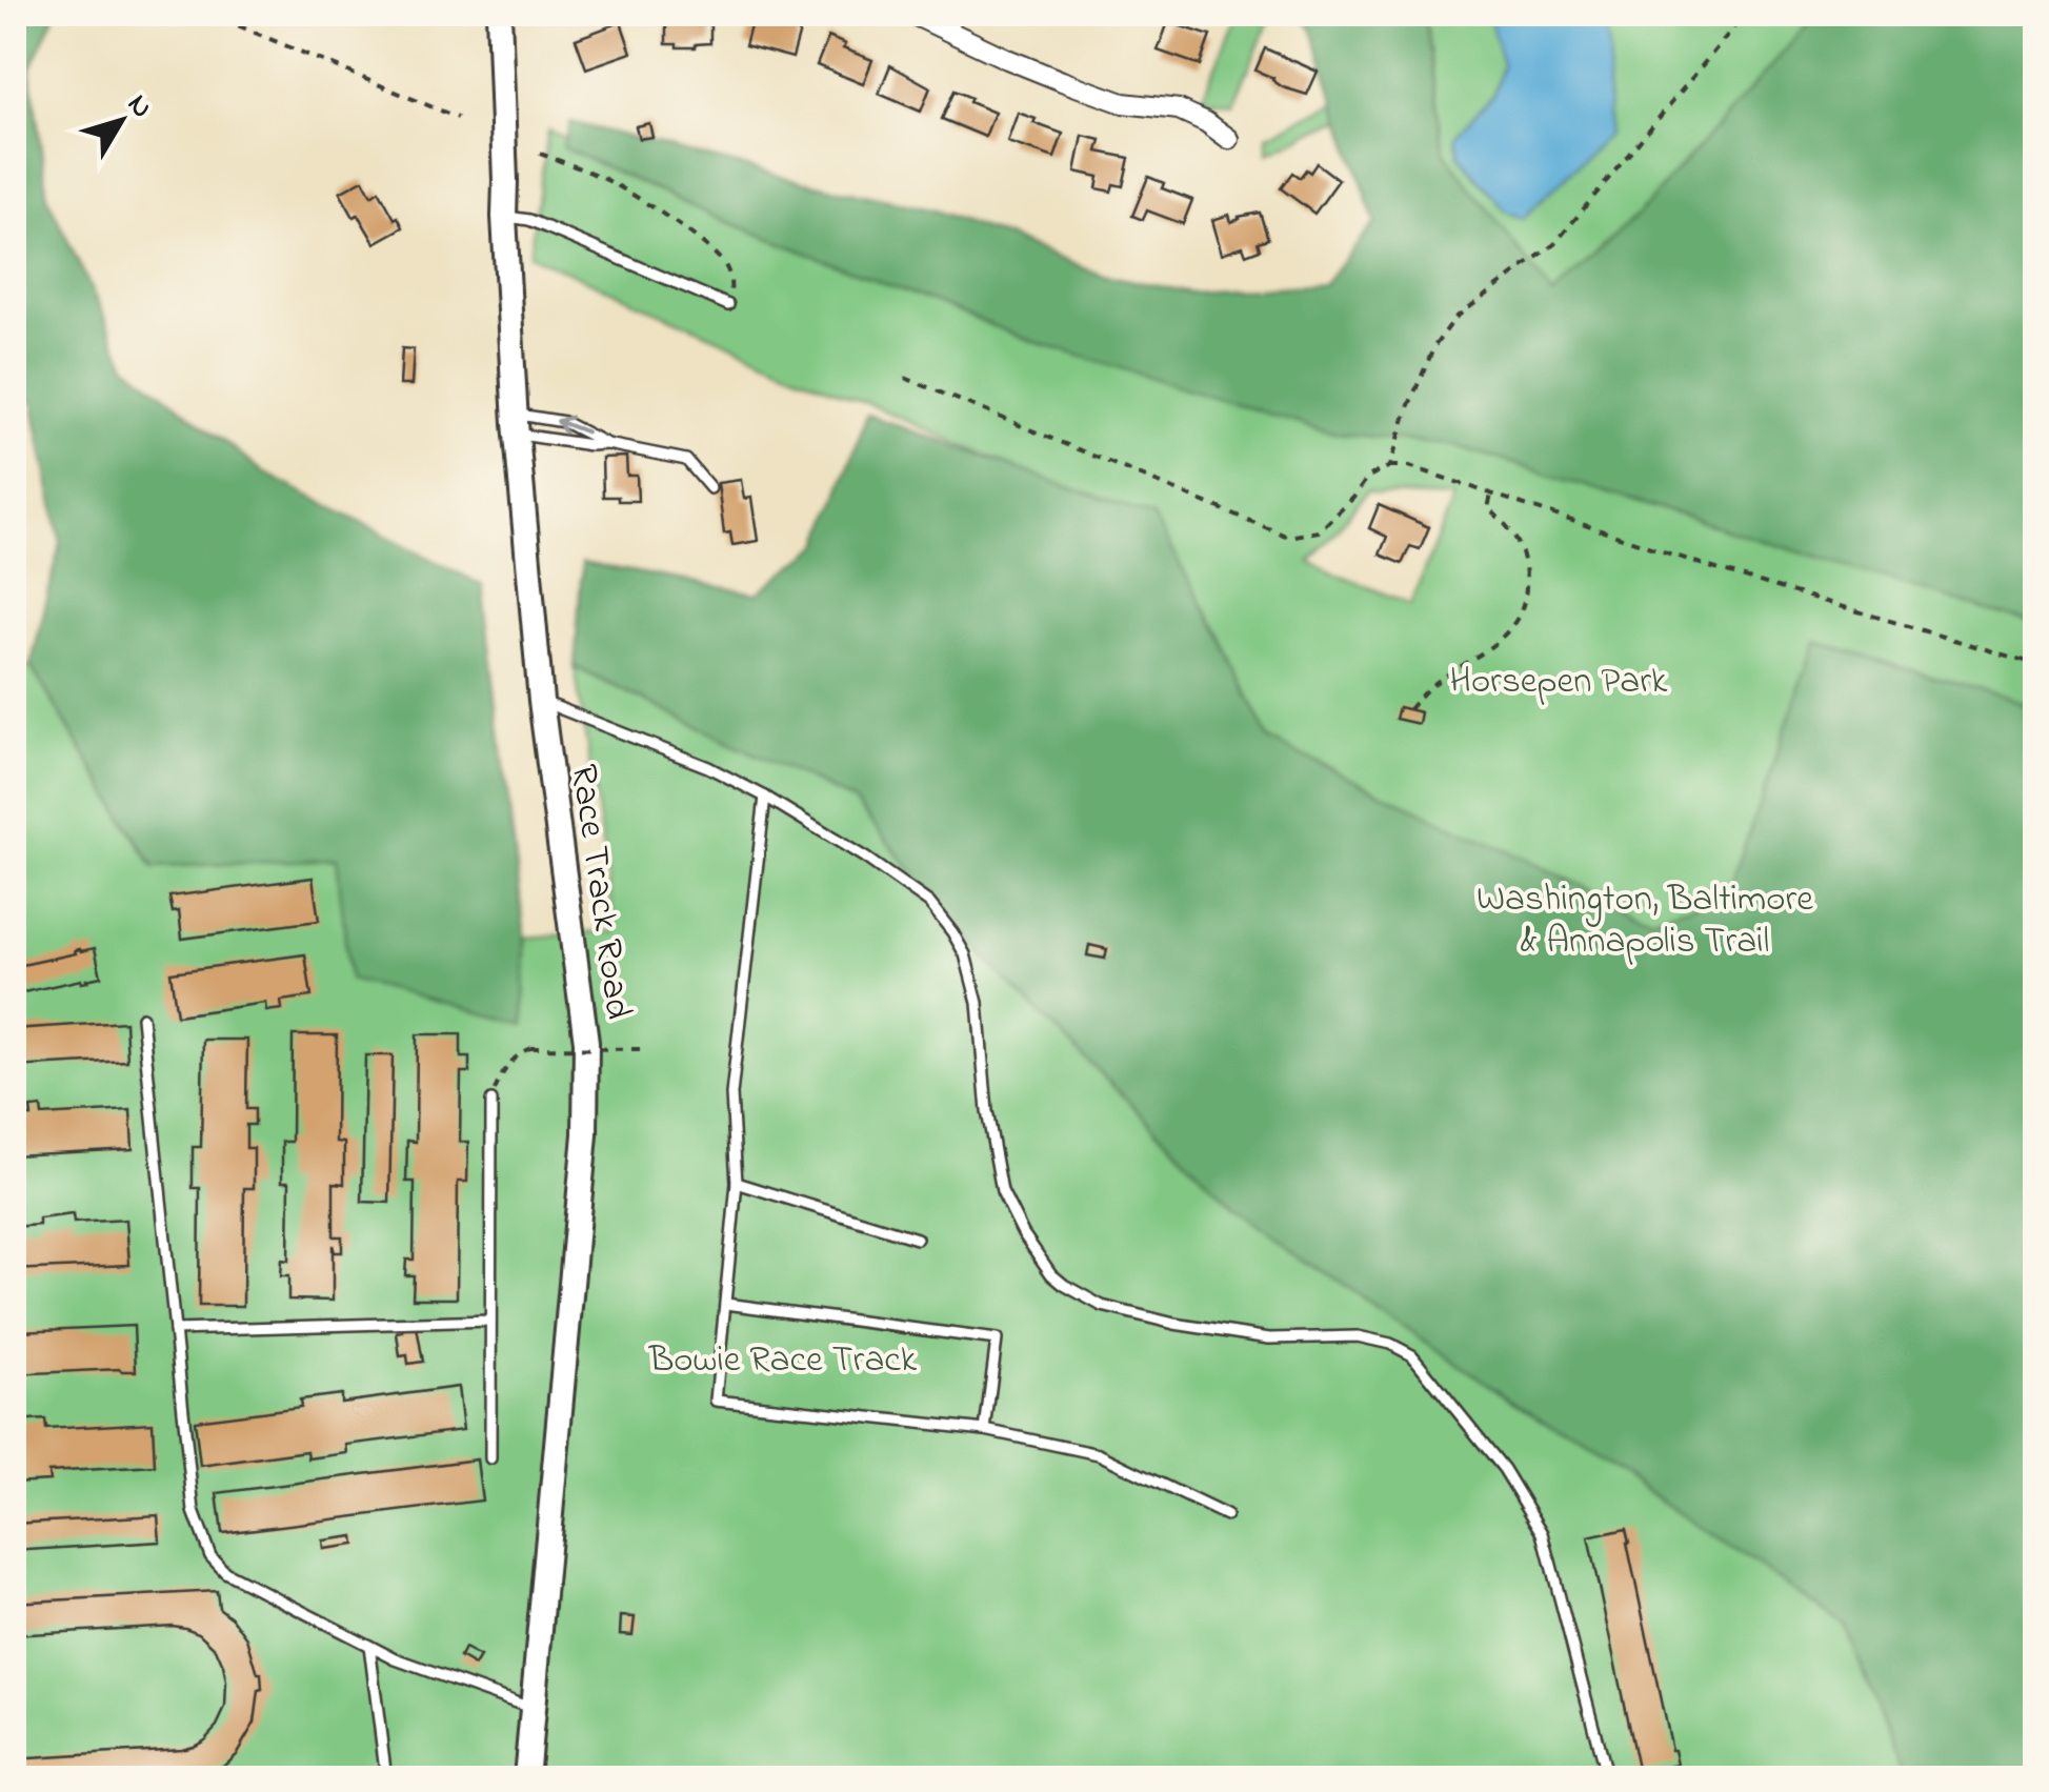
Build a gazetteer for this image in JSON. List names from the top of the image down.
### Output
{
  "streets": {
    "street": ["Race Track Road"]
  },
  "parks": ["Horsepen Park", "Washington, Baltimore & Annapolis Trail", "Bowie Race Track"],
  "north": "top right"
}
